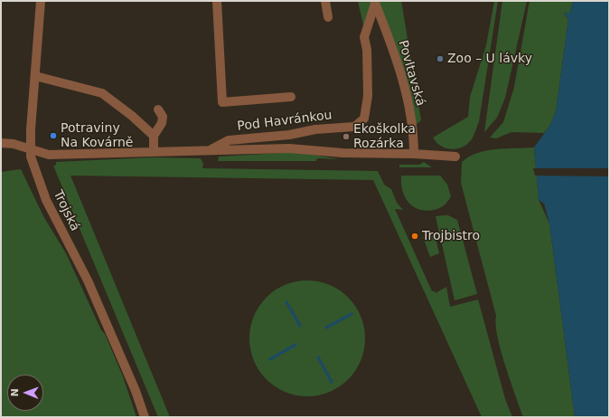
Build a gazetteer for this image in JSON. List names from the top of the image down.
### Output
{
  "streets": {
    "street": ["Povltavská", "Pod Havránkou", "Trojská"]
  },
  "crossings": [
    ["Povltavská", "Pod Havránkou"],
    ["Pod Havránkou", "Trojská"]
  ],
  "places": [
    "Zoo – U lávky",
    "Potraviny Na Kovárně",
    "Ekoškolka Rozárka",
    "Trojbistro"
  ],
  "north": "left"
}
